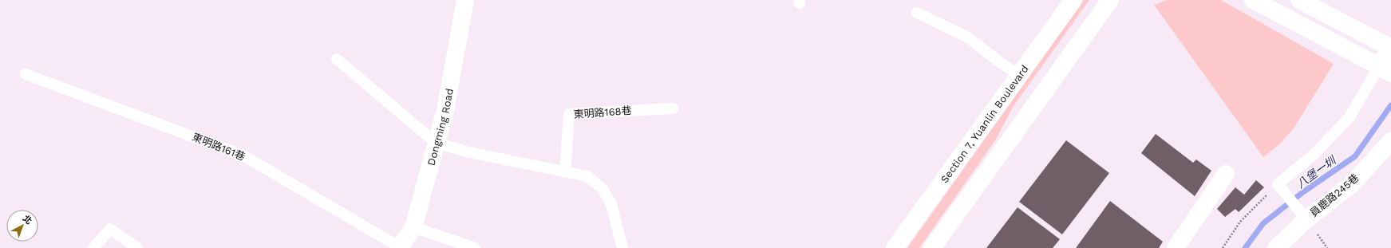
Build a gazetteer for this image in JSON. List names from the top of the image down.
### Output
{
  "streets": {
    "street": ["Section 7, Yuanlin Boulevard", "Dongming Road", "員鹿路245巷"],
    "lane": ["東明路168巷", "東明路161巷"]
  },
  "crossings": [
    ["Dongming Road", "東明路161巷"]
  ],
  "water": ["八堡一圳"],
  "north": "top right"
}
